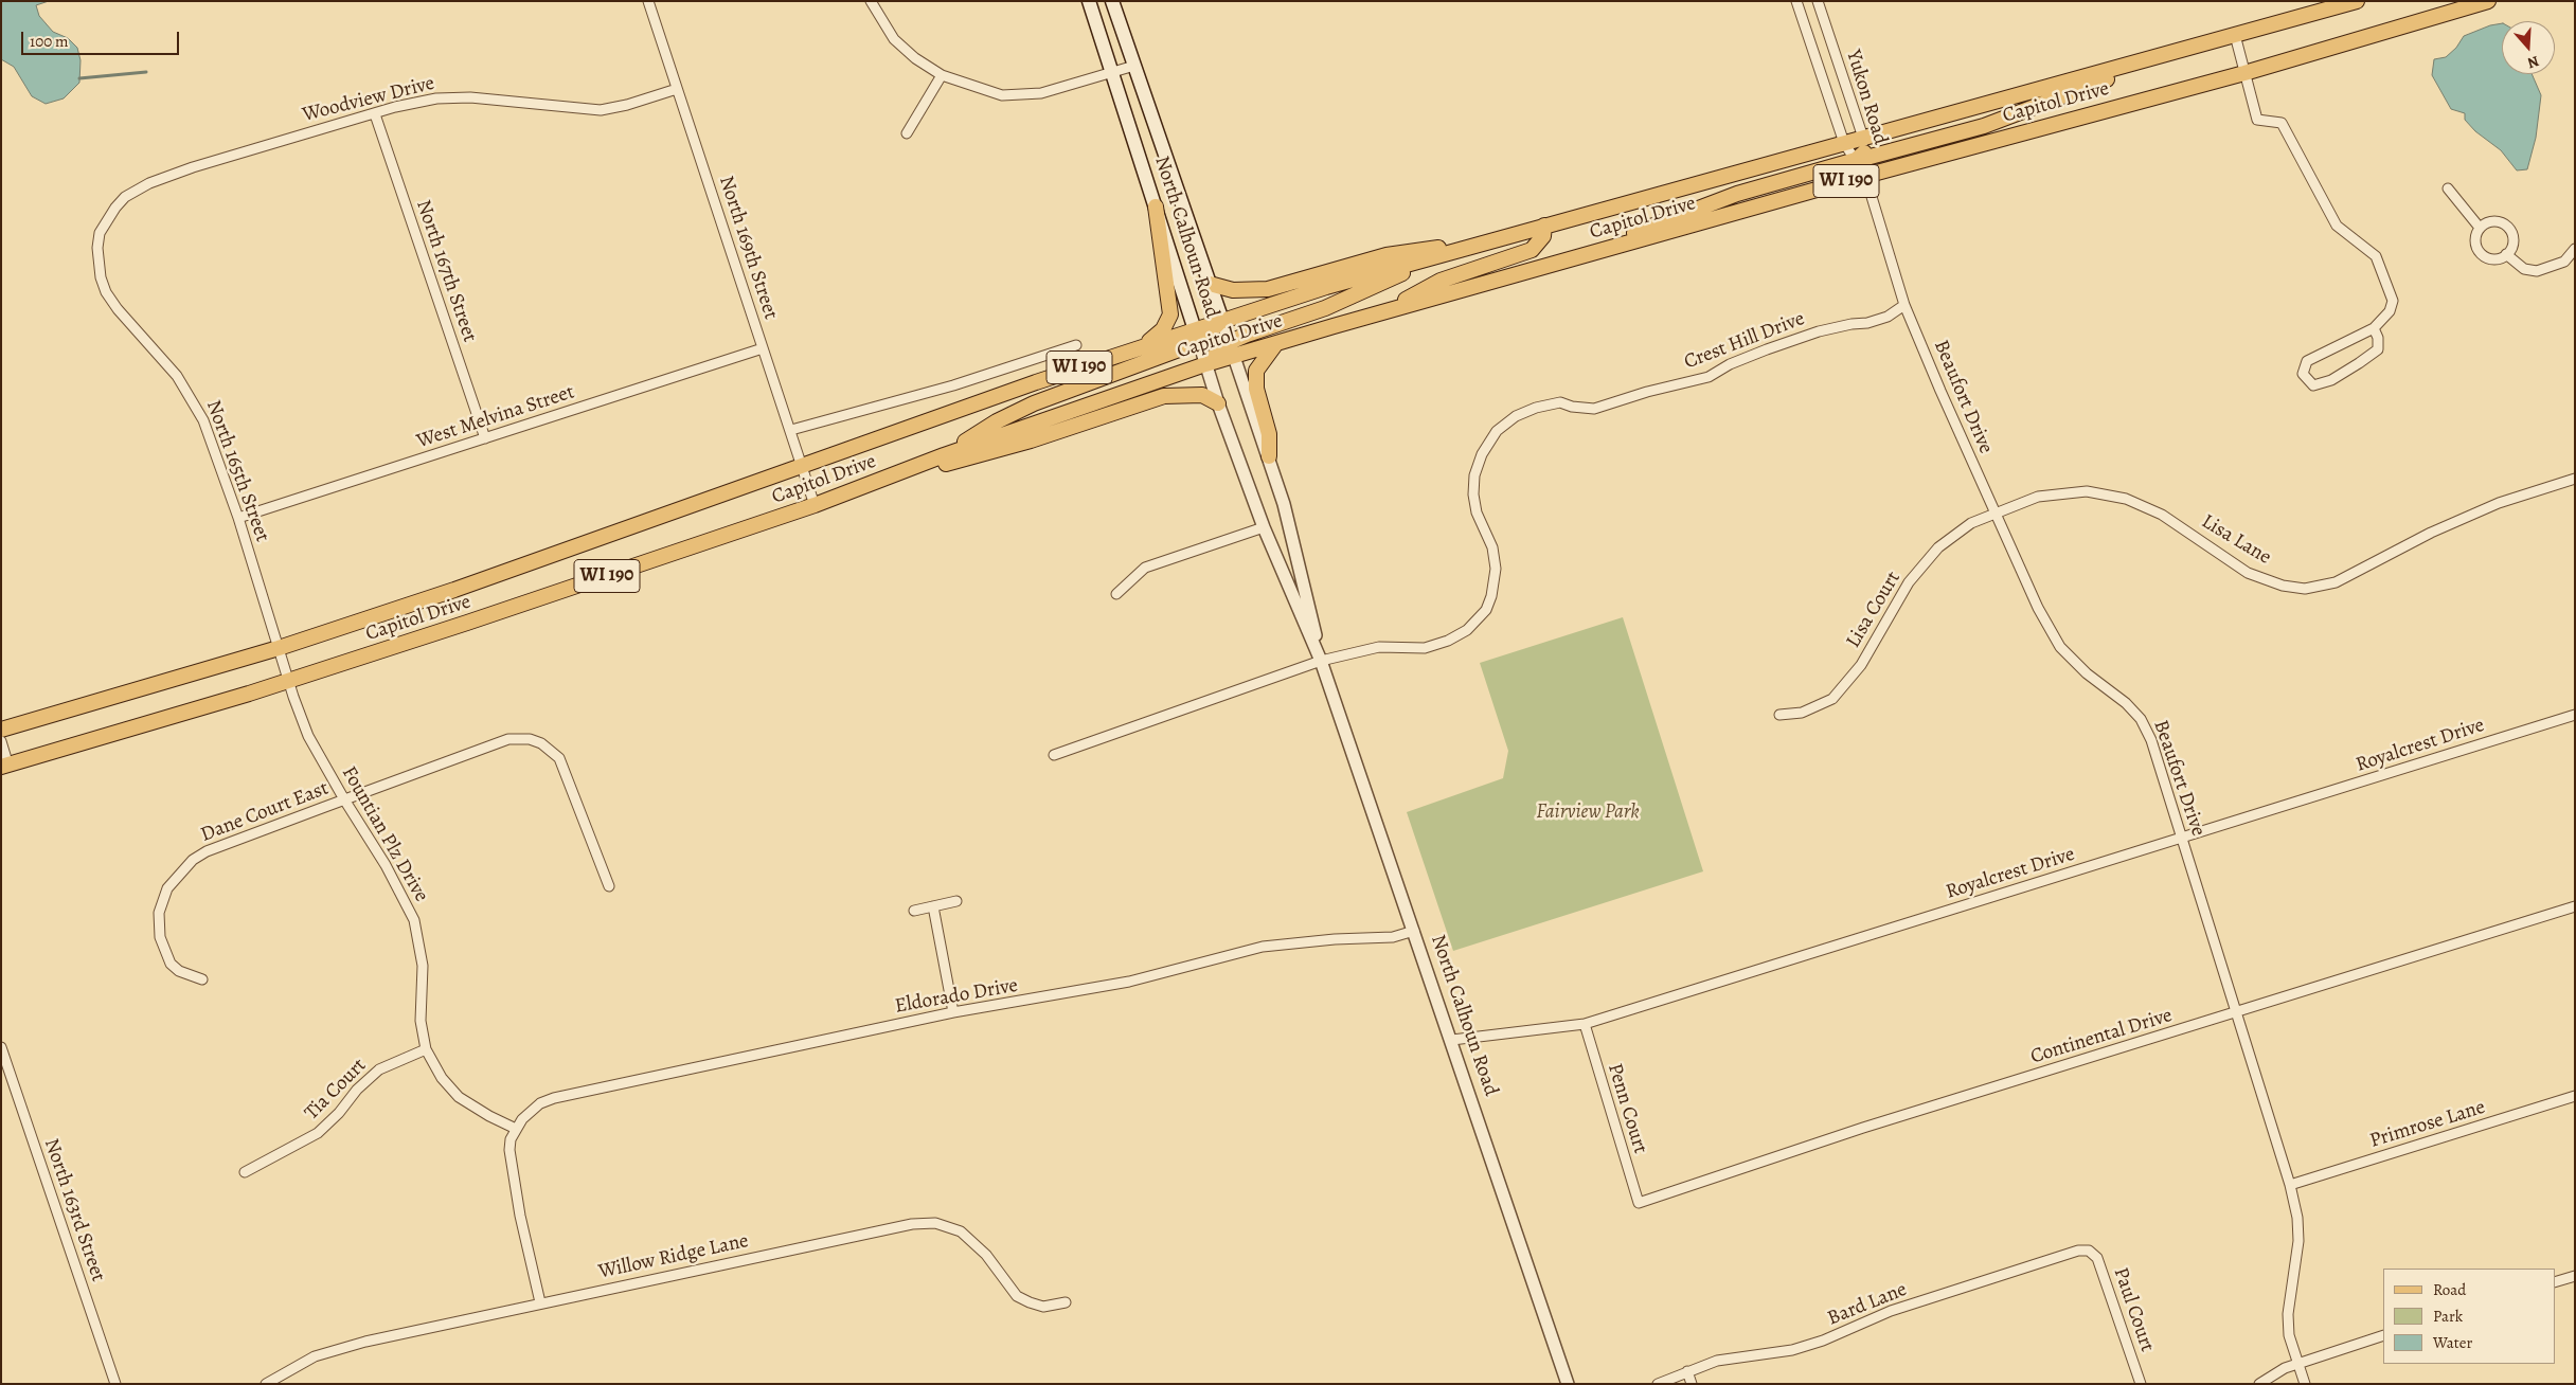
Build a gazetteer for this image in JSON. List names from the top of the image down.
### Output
{
  "streets": {
    "main road": ["Capitol Drive", "WI 190", "North Calhoun Road"],
    "street": [
      "Yukon Road",
      "Woodview Drive",
      "North 169th Street",
      "North 167th Street",
      "Crest Hill Drive",
      "Beaufort Drive",
      "West Melvina Street",
      "North 165th Street",
      "Lisa Lane",
      "Lisa Court",
      "Royalcrest Drive",
      "Dane Court East",
      "Fountian Plz Drive",
      "Eldorado Drive",
      "Continental Drive",
      "Tia Court",
      "Penn Court",
      "Primrose Lane",
      "North 163rd Street",
      "Willow Ridge Lane",
      "Bard Lane",
      "Paul Court"
    ]
  },
  "crossings": [
    ["Yukon Road", "Capitol Drive"],
    ["Yukon Road", "Beaufort Drive"],
    ["Woodview Drive", "North 169th Street"],
    ["Woodview Drive", "North 167th Street"],
    ["Woodview Drive", "North 165th Street"],
    ["Capitol Drive", "North Calhoun Road"],
    ["Capitol Drive", "North 169th Street"],
    ["Capitol Drive", "Beaufort Drive"],
    ["Capitol Drive", "North 165th Street"],
    ["Capitol Drive", "Fountian Plz Drive"],
    ["North Calhoun Road", "Crest Hill Drive"],
    ["North Calhoun Road", "Royalcrest Drive"],
    ["North Calhoun Road", "Eldorado Drive"],
    ["North 169th Street", "West Melvina Street"],
    ["North 167th Street", "West Melvina Street"],
    ["Crest Hill Drive", "Beaufort Drive"],
    ["Beaufort Drive", "Lisa Lane"],
    ["Beaufort Drive", "Lisa Court"],
    ["Beaufort Drive", "Royalcrest Drive"],
    ["Beaufort Drive", "Continental Drive"],
    ["Beaufort Drive", "Primrose Lane"],
    ["West Melvina Street", "North 165th Street"],
    ["North 165th Street", "Fountian Plz Drive"],
    ["Lisa Lane", "Lisa Court"],
    ["Royalcrest Drive", "Penn Court"],
    ["Dane Court East", "Fountian Plz Drive"],
    ["Fountian Plz Drive", "Eldorado Drive"],
    ["Fountian Plz Drive", "Tia Court"],
    ["Continental Drive", "Penn Court"],
    ["Bard Lane", "Paul Court"]
  ],
  "parks": ["Fairview Park"],
  "legend": ["Road", "Park", "Water"],
  "scale_bar": "100 m",
  "north": "bottom"
}
